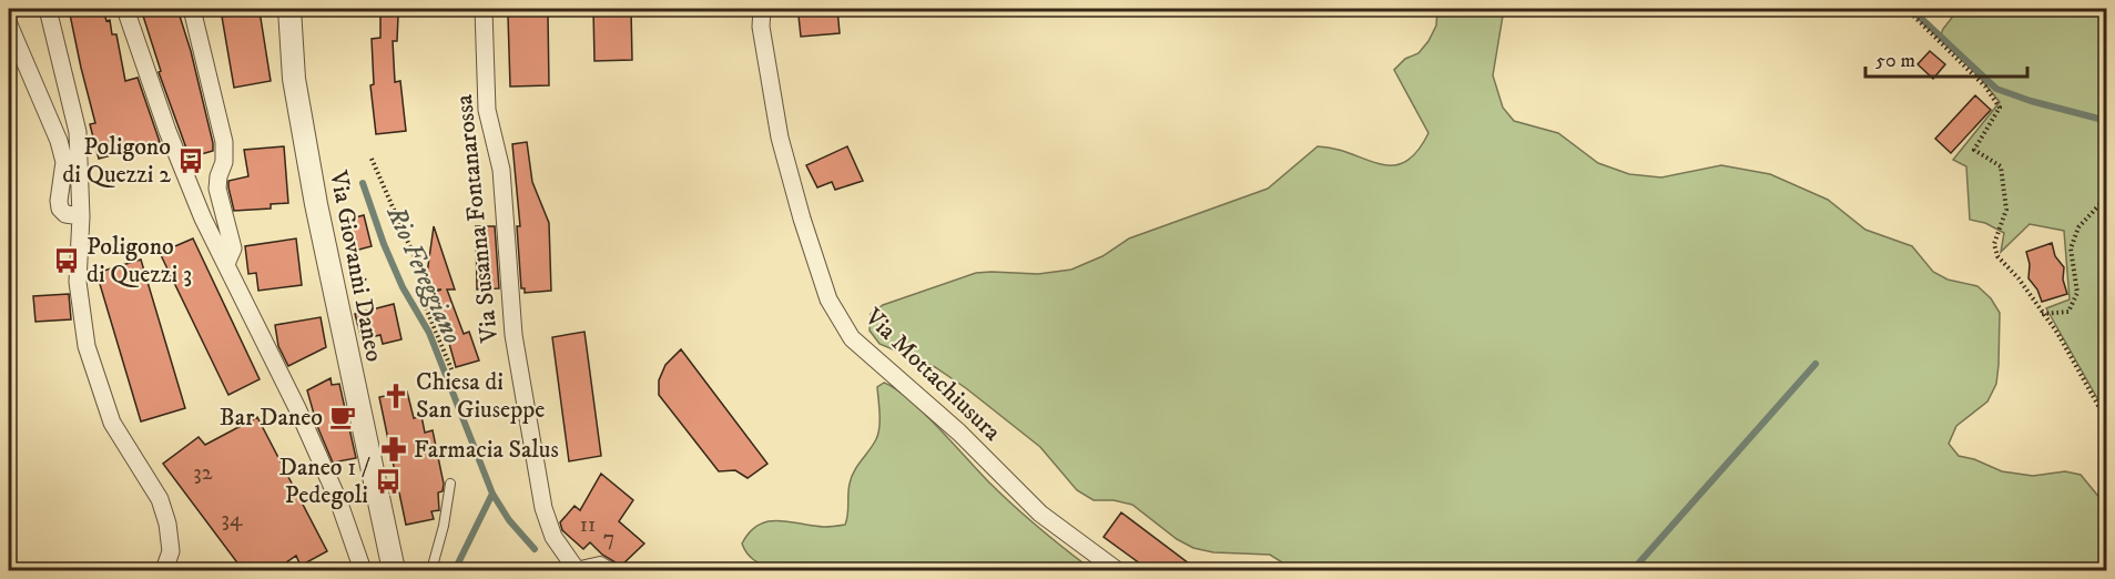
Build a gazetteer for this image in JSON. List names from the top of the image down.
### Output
{
  "streets": {
    "street": ["Via Susanna Fontanarossa", "Via Giovanni Daneo", "Via Mottachiusura"]
  },
  "water": ["Rio Fereggiano"],
  "places": {
    "bus stop": ["Poligono di Quezzi 2", "Poligono di Quezzi 3", "Daneo 1 / Pedegoli"],
    "church": ["Chiesa di San Giuseppe"],
    "cafe": ["Bar Daneo"],
    "pharmacy": ["Farmacia Salus"]
  },
  "house_numbers": [
    "32",
    "34",
    "11",
    "7"
  ],
  "scale_bar": "50 m"
}
